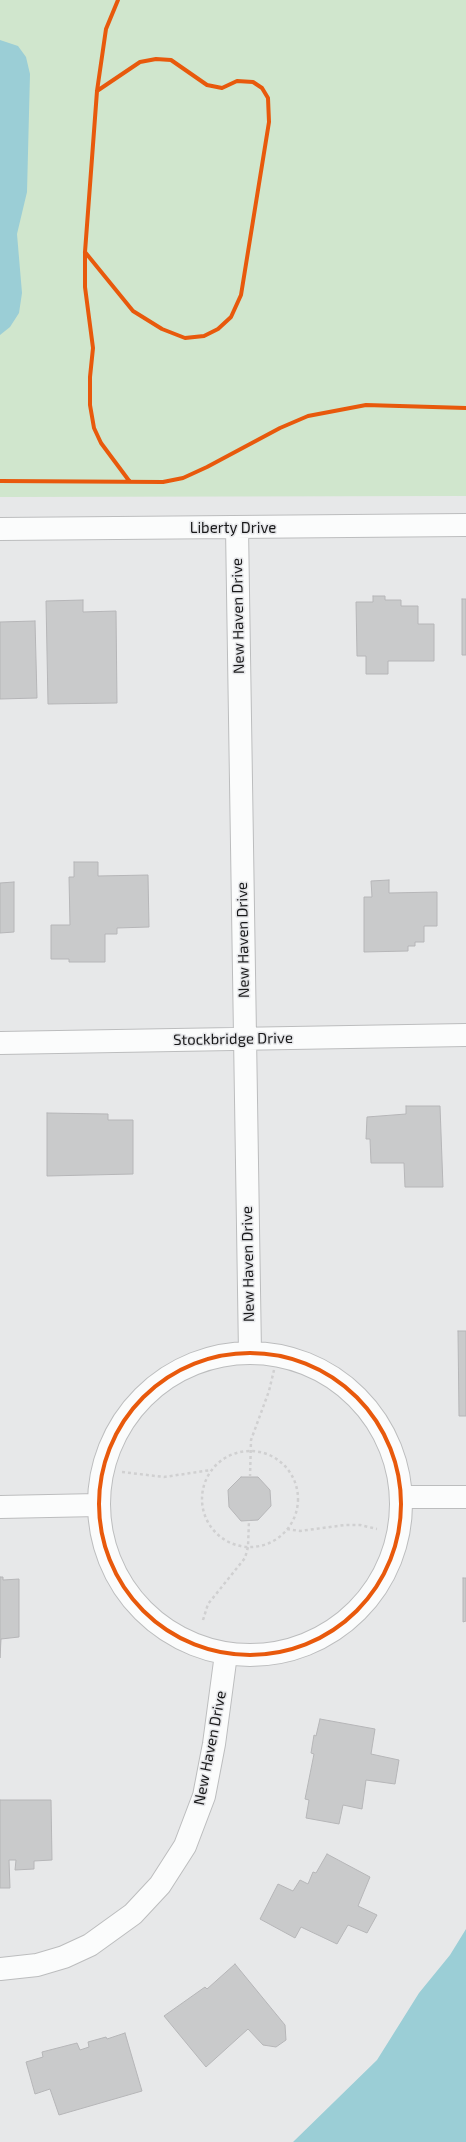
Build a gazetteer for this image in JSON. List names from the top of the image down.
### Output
{
  "streets": {
    "street": ["Liberty Drive", "New Haven Drive", "Stockbridge Drive"]
  },
  "crossings": [
    ["Liberty Drive", "New Haven Drive"],
    ["New Haven Drive", "Stockbridge Drive"]
  ]
}
